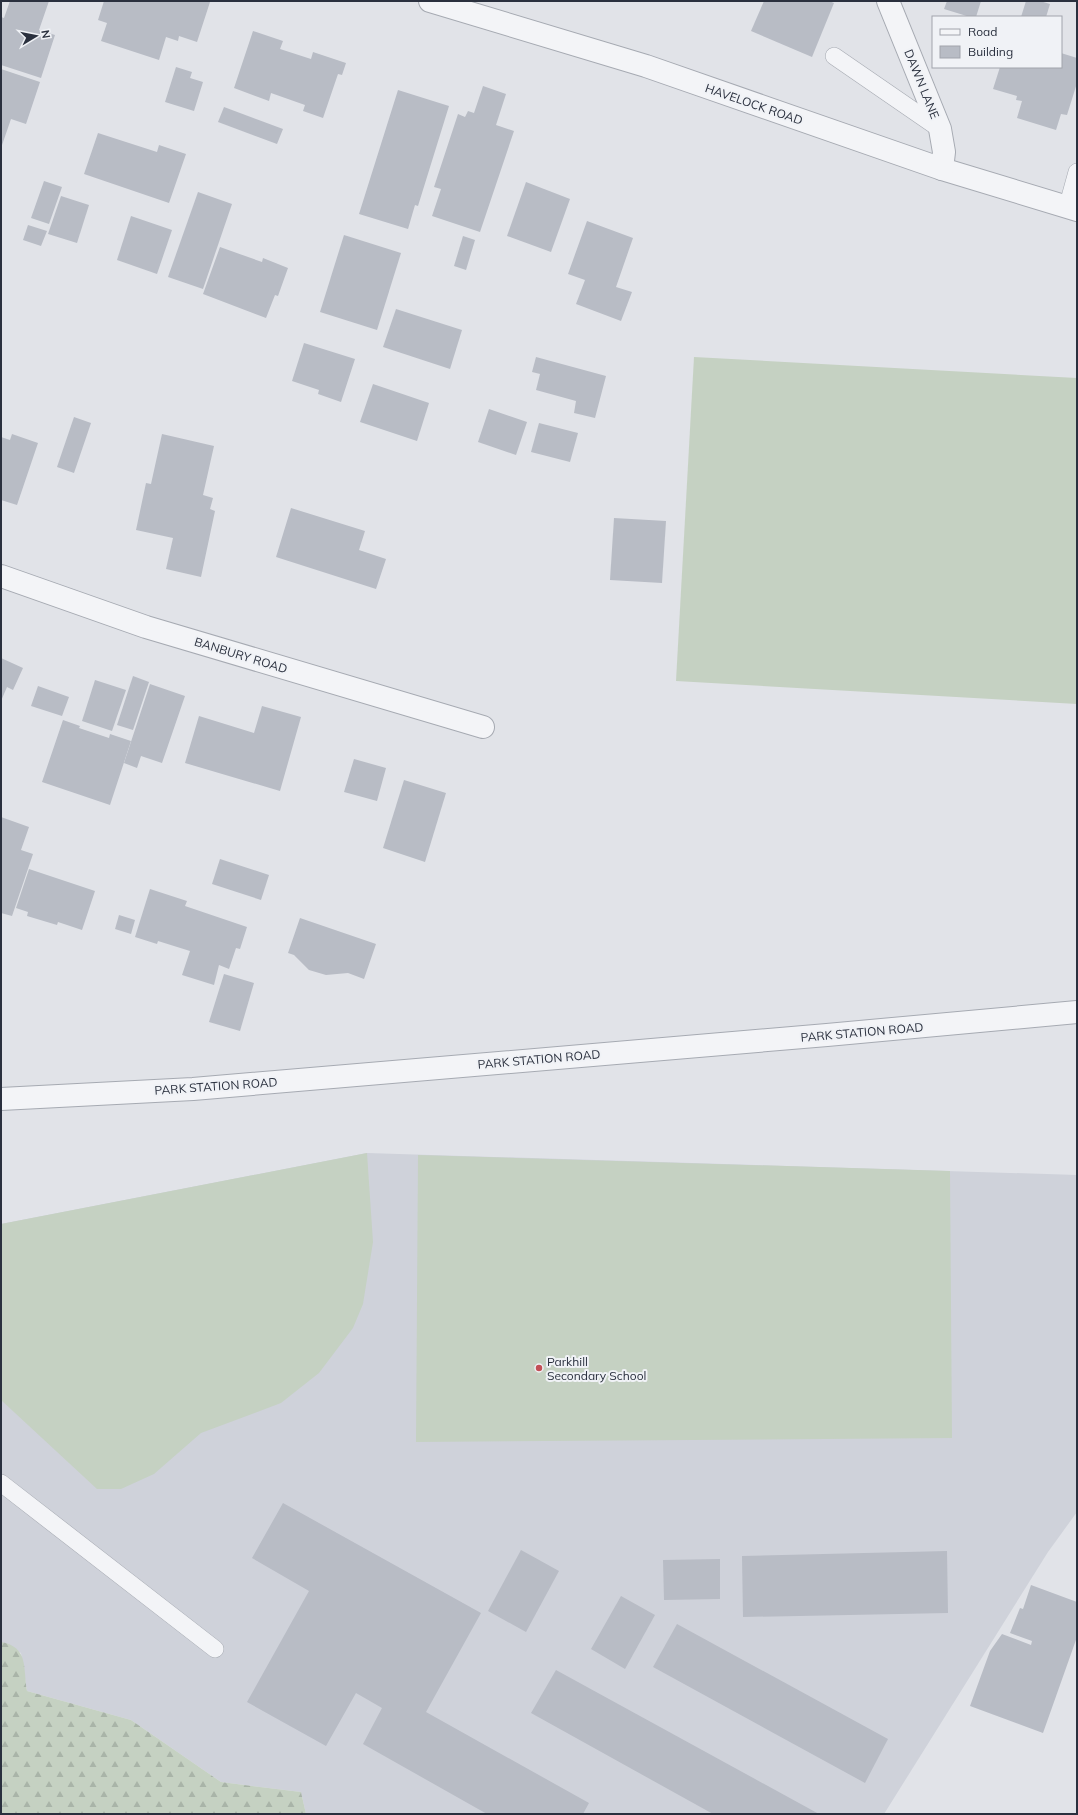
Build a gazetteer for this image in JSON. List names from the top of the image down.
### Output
{
  "streets": {
    "street": [
      "DAWN LANE",
      "HAVELOCK ROAD",
      "BANBURY ROAD",
      "PARK STATION ROAD"
    ]
  },
  "crossings": [
    ["DAWN LANE", "HAVELOCK ROAD"]
  ],
  "places": ["Parkhill Secondary School"],
  "legend": ["Road", "Building"],
  "north": "right"
}
